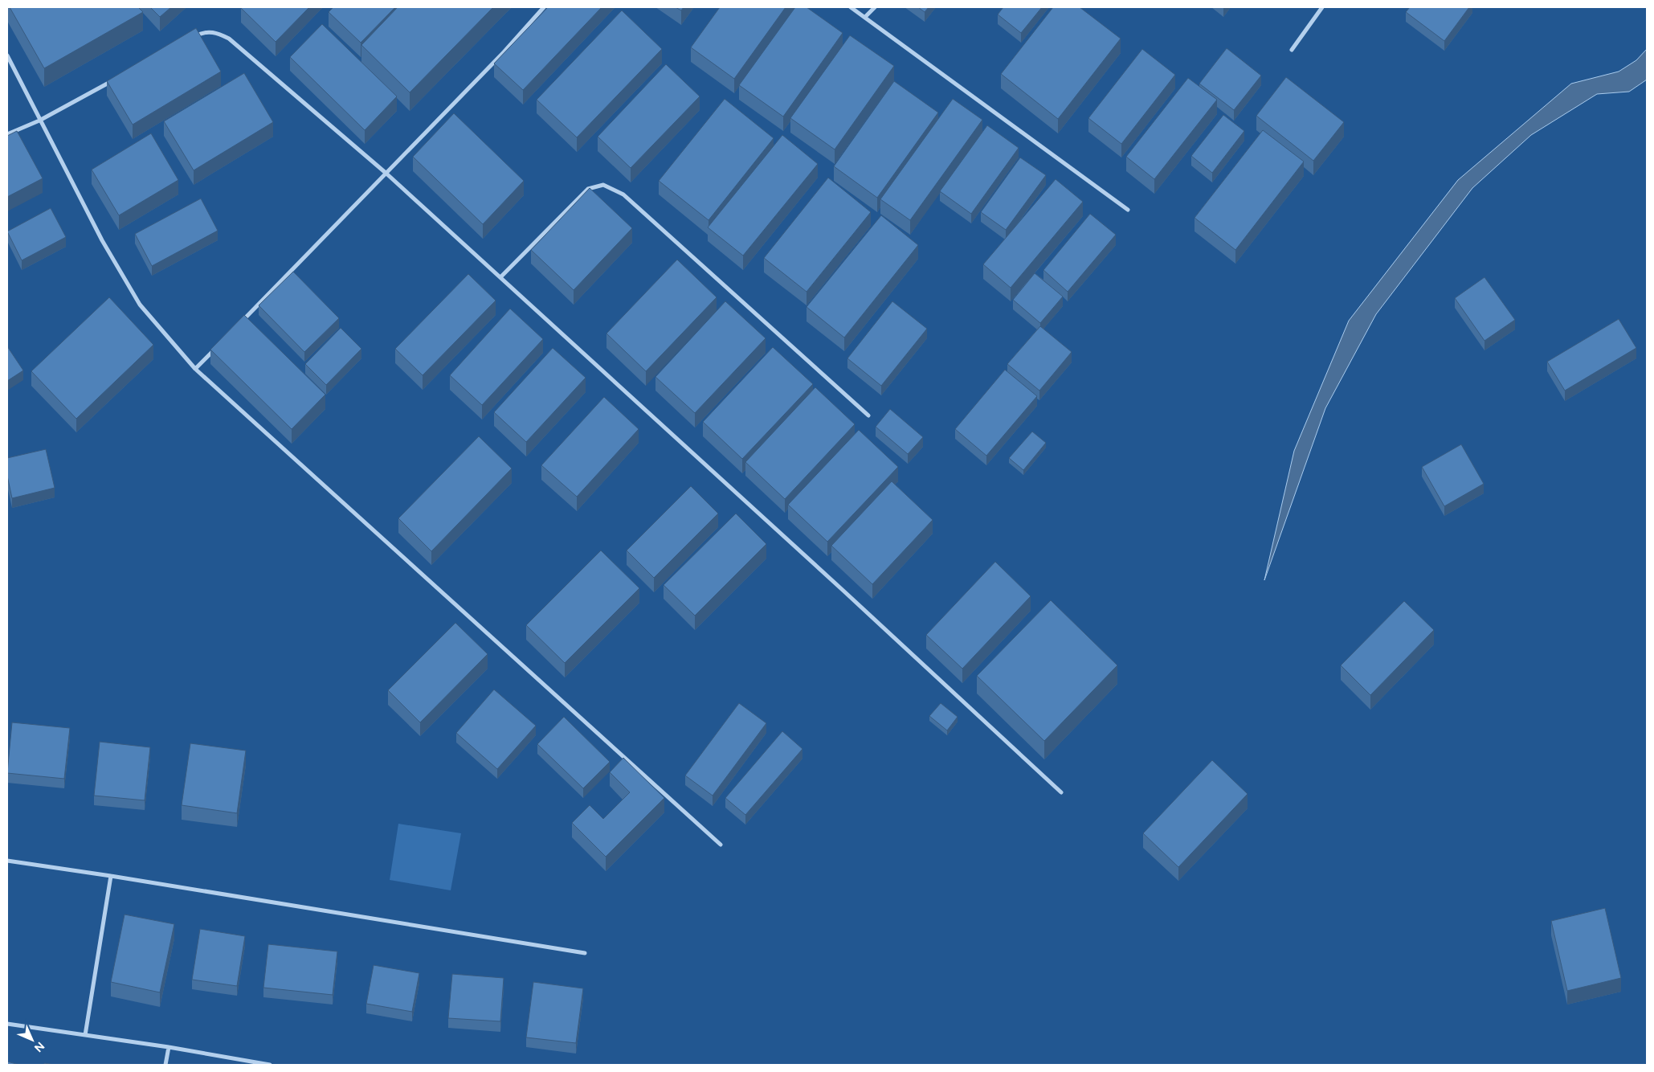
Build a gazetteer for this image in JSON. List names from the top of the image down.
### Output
{
  "north": "bottom right"
}
